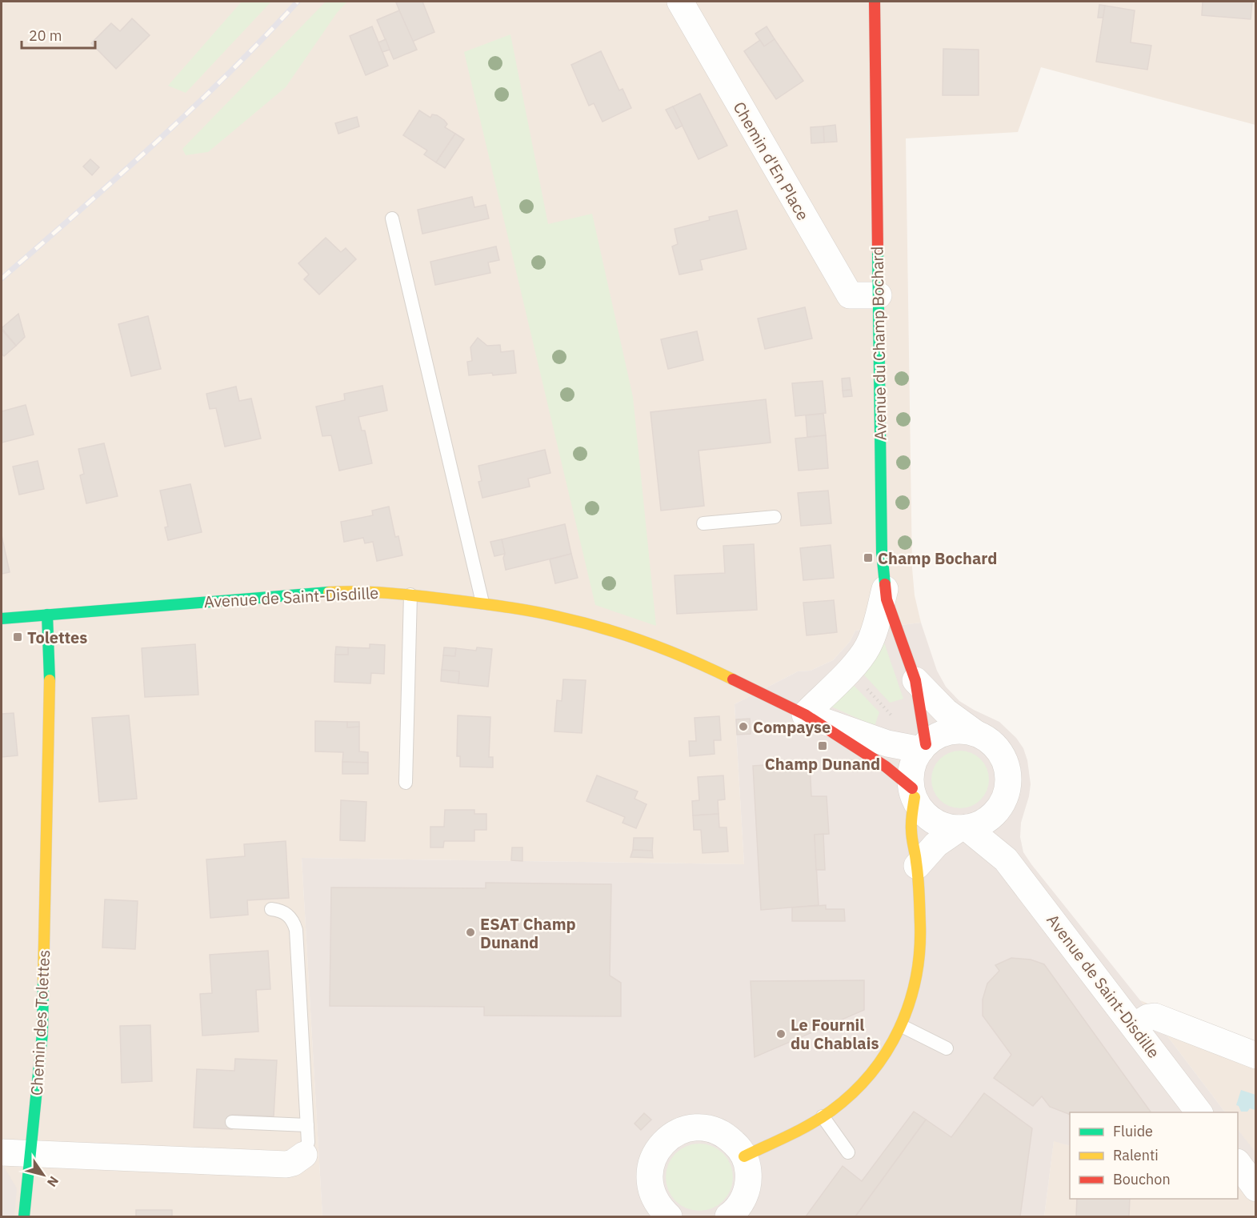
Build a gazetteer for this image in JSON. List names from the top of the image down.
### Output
{
  "streets": {
    "street": [
      "Chemin d'En Place",
      "Avenue du Champ Bochard",
      "Avenue de Saint-Disdille",
      "Chemin des Tolettes"
    ]
  },
  "crossings": [
    ["Chemin d'En Place", "Avenue du Champ Bochard"],
    ["Avenue du Champ Bochard", "Avenue de Saint-Disdille"],
    ["Avenue de Saint-Disdille", "Chemin des Tolettes"]
  ],
  "places": {
    "transit": ["Champ Bochard", "Tolettes", "Champ Dunand"],
    "other": ["Compayse", "ESAT Champ Dunand", "Le Fournil du Chablais"]
  },
  "legend": ["Fluide", "Ralenti", "Bouchon"],
  "scale_bar": "20 m",
  "north": "bottom right"
}
